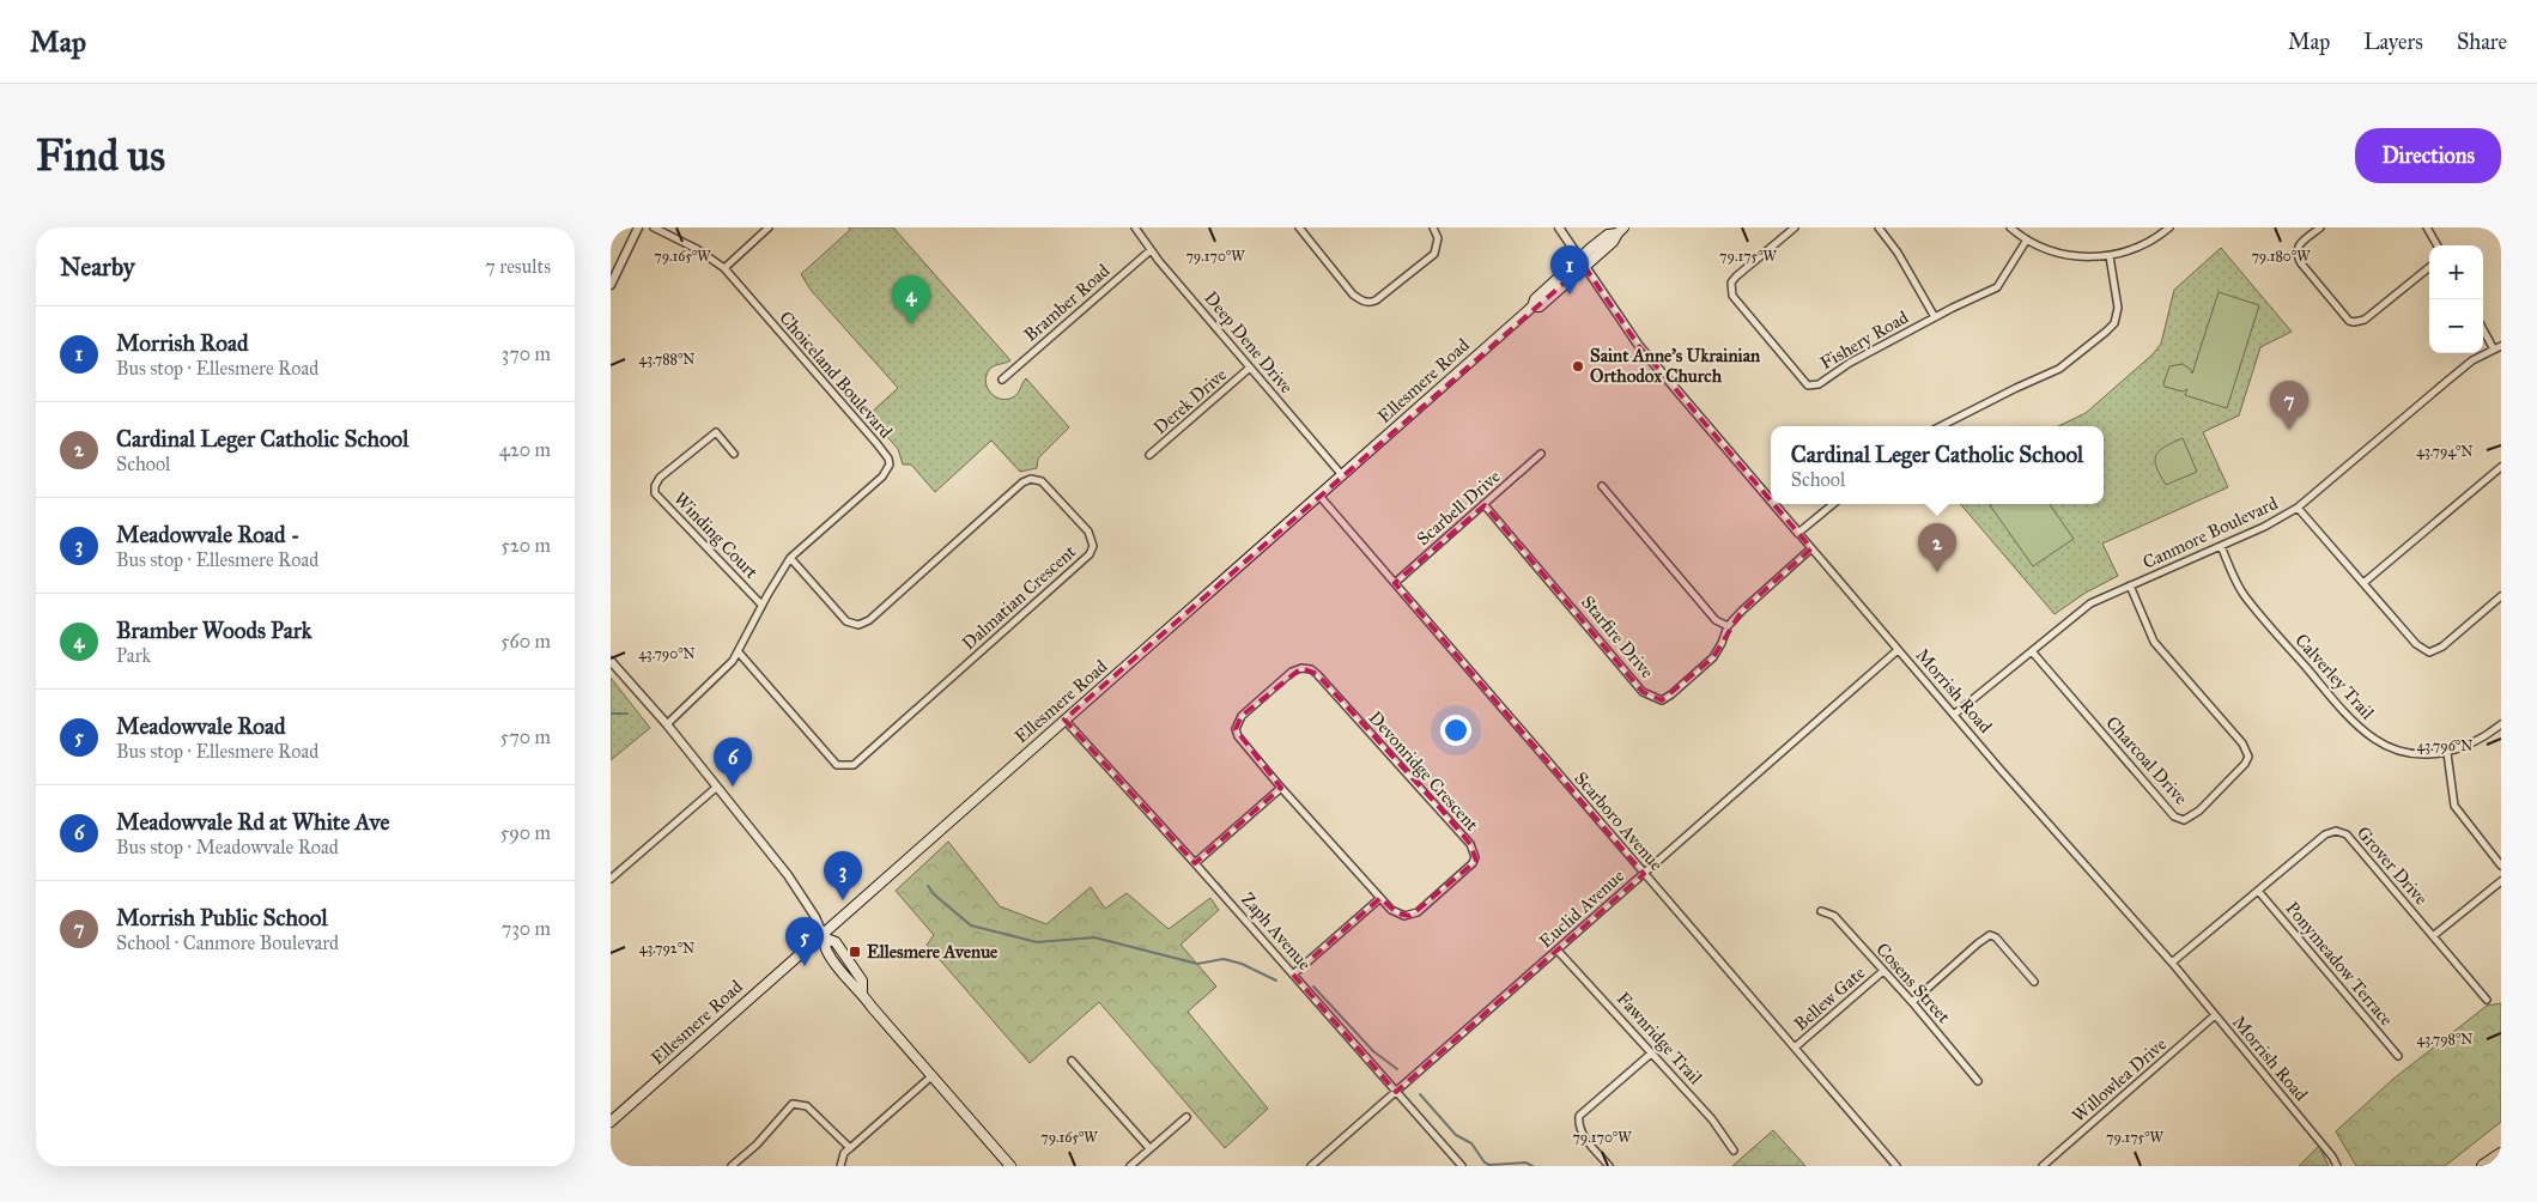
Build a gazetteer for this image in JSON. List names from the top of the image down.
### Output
{
  "streets": {
    "main road": ["Ellesmere Road"],
    "street": [
      "Bramber Road",
      "Fishery Road",
      "Deep Dene Drive",
      "Choiceland Boulevard",
      "Derek Drive",
      "Scarbell Drive",
      "Canmore Boulevard",
      "Winding Court",
      "Dalmatian Crescent",
      "Starfire Drive",
      "Calverley Trail",
      "Morrish Road",
      "Charcoal Drive",
      "Devonridge Crescent",
      "Scarboro Avenue",
      "Grover Drive",
      "Euclid Avenue",
      "Zaph Avenue",
      "Ponymeadow Terrace",
      "Cosens Street",
      "Bellew Gate",
      "Fawnridge Trail",
      "Willowlea Drive"
    ]
  },
  "crossings": [
    ["Bramber Road", "Deep Dene Drive"],
    ["Deep Dene Drive", "Ellesmere Road"],
    ["Deep Dene Drive", "Derek Drive"],
    ["Choiceland Boulevard", "Winding Court"],
    ["Choiceland Boulevard", "Dalmatian Crescent"],
    ["Ellesmere Road", "Morrish Road"],
    ["Ellesmere Road", "Scarboro Avenue"],
    ["Ellesmere Road", "Zaph Avenue"],
    ["Scarbell Drive", "Starfire Drive"],
    ["Scarbell Drive", "Scarboro Avenue"],
    ["Canmore Boulevard", "Calverley Trail"],
    ["Canmore Boulevard", "Morrish Road"],
    ["Canmore Boulevard", "Charcoal Drive"],
    ["Starfire Drive", "Morrish Road"],
    ["Morrish Road", "Grover Drive"],
    ["Morrish Road", "Euclid Avenue"],
    ["Morrish Road", "Willowlea Drive"],
    ["Scarboro Avenue", "Euclid Avenue"],
    ["Scarboro Avenue", "Bellew Gate"],
    ["Grover Drive", "Ponymeadow Terrace"],
    ["Euclid Avenue", "Zaph Avenue"],
    ["Euclid Avenue", "Fawnridge Trail"],
    ["Cosens Street", "Bellew Gate"]
  ],
  "places": {
    "other": ["Saint Anne’s Ukrainian Orthodox Church"],
    "transit": ["Ellesmere Avenue"]
  },
  "page": {
    "header": "Map",
    "nav": ["Map", "Layers", "Share"],
    "buttons": "Directions",
    "title": "Find us",
    "heading": ["Nearby", "7 results"],
    "map_buttons": ["+", "−"],
    "pins": [
      "1",
      "4",
      "7",
      "2",
      "6",
      "3",
      "5"
    ],
    "list": [
      {
        "mark": "1",
        "name": "Morrish Road",
        "note": "Bus stop · Ellesmere Road",
        "value": "370 m"
      },
      {
        "mark": "2",
        "name": "Cardinal Leger Catholic School",
        "note": "School",
        "value": "420 m"
      },
      {
        "mark": "3",
        "name": "Meadowvale Road -",
        "note": "Bus stop · Ellesmere Road",
        "value": "520 m"
      },
      {
        "mark": "4",
        "name": "Bramber Woods Park",
        "note": "Park",
        "value": "560 m"
      },
      {
        "mark": "5",
        "name": "Meadowvale Road",
        "note": "Bus stop · Ellesmere Road",
        "value": "570 m"
      },
      {
        "mark": "6",
        "name": "Meadowvale Rd at White Ave",
        "note": "Bus stop · Meadowvale Road",
        "value": "590 m"
      },
      {
        "mark": "7",
        "name": "Morrish Public School",
        "note": "School · Canmore Boulevard",
        "value": "730 m"
      }
    ],
    "popup": ["Cardinal Leger Catholic School", "School"]
  },
  "coordinates": [
    "79.165°W",
    "79.170°W",
    "79.175°W",
    "79.180°W",
    "43.788°N",
    "43.794°N",
    "43.790°N",
    "43.796°N",
    "43.792°N",
    "43.798°N"
  ]
}
